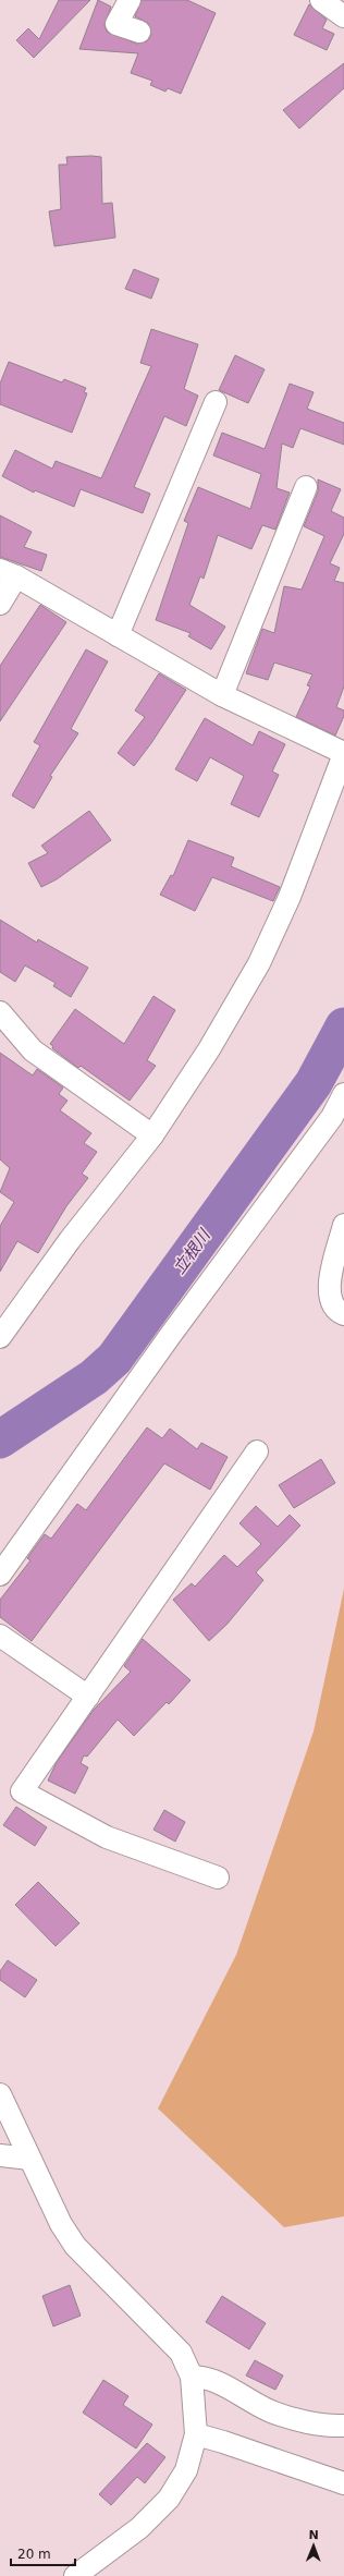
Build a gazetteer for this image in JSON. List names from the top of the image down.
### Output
{
  "water": ["立根川"],
  "scale_bar": "20 m",
  "north": "top"
}
